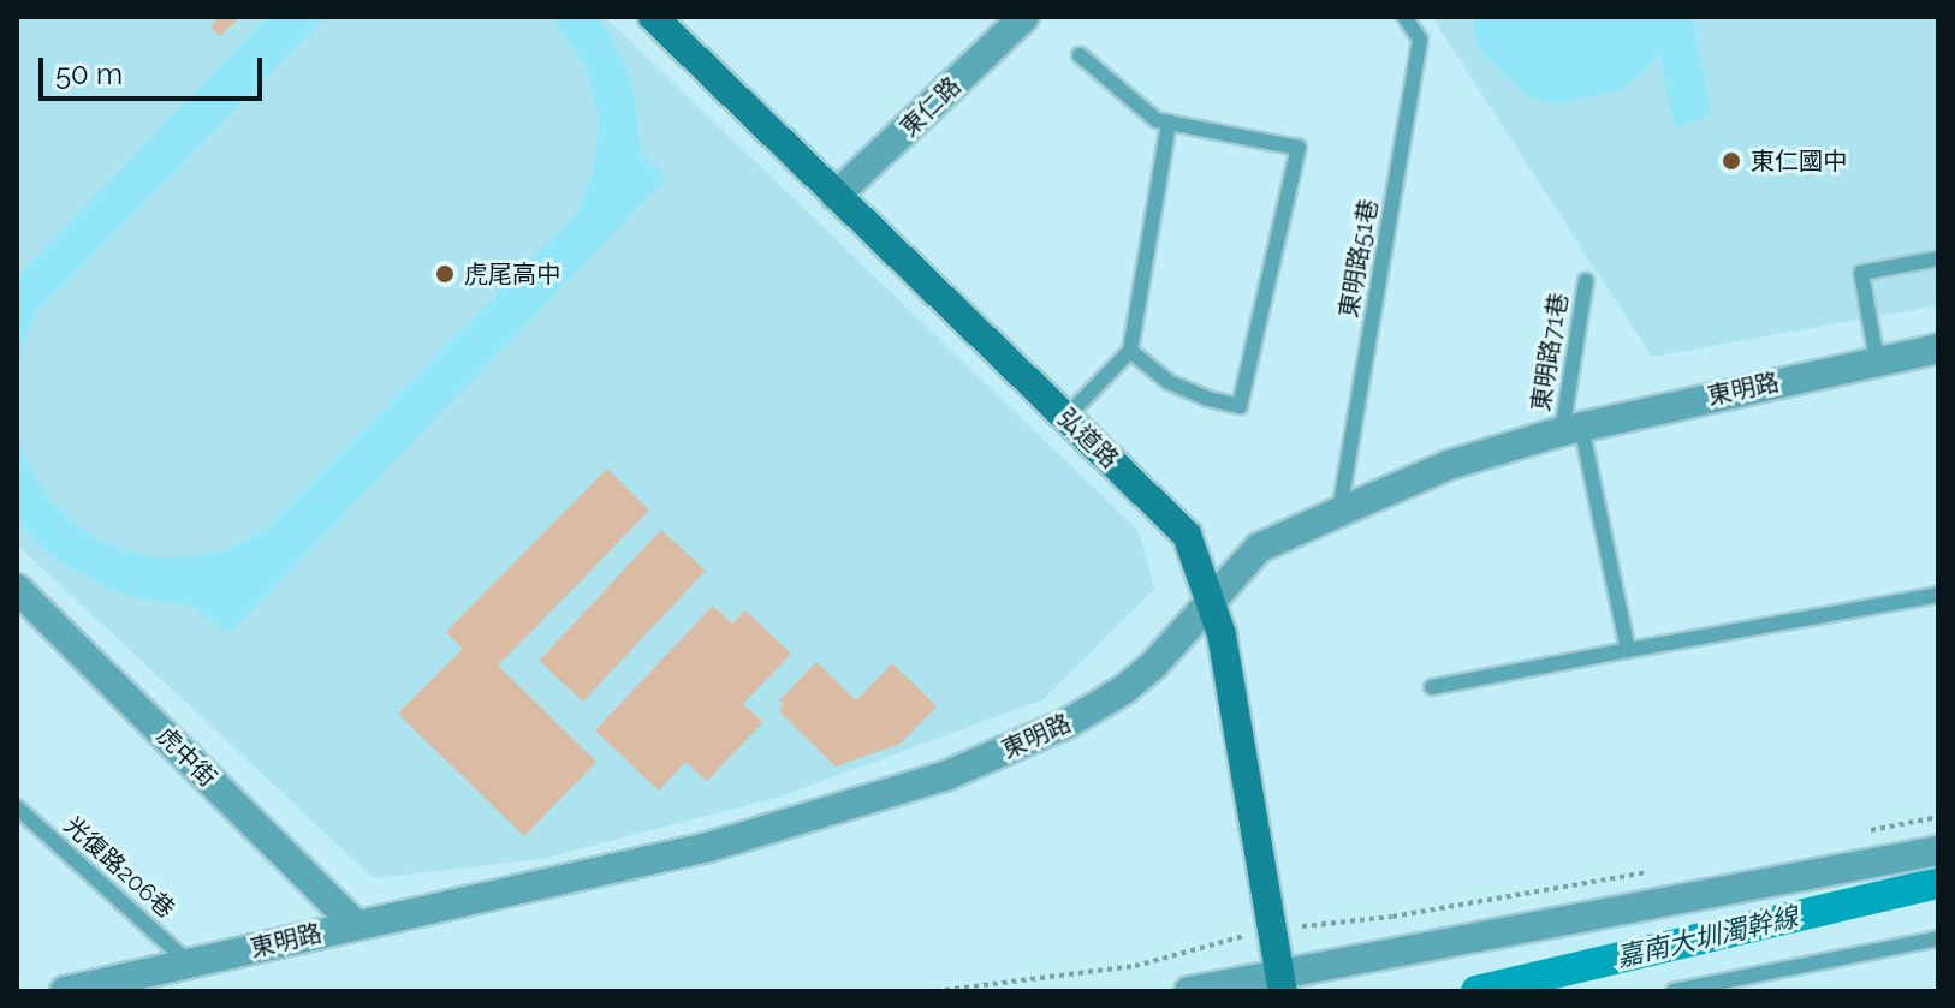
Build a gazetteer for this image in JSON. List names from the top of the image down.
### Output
{
  "streets": {
    "street": [
      "東仁路",
      "東明路",
      "弘道路",
      "虎中街"
    ],
    "lane": ["東明路51巷", "東明路71巷", "光復路206巷"]
  },
  "crossings": [
    ["東仁路", "弘道路"],
    ["東明路51巷", "東明路"],
    ["東明路71巷", "東明路"],
    ["東明路", "弘道路"],
    ["東明路", "虎中街"],
    ["東明路", "光復路206巷"]
  ],
  "water": ["嘉南大圳濁幹線"],
  "places": ["東仁國中", "虎尾高中"],
  "scale_bar": "50 m"
}
